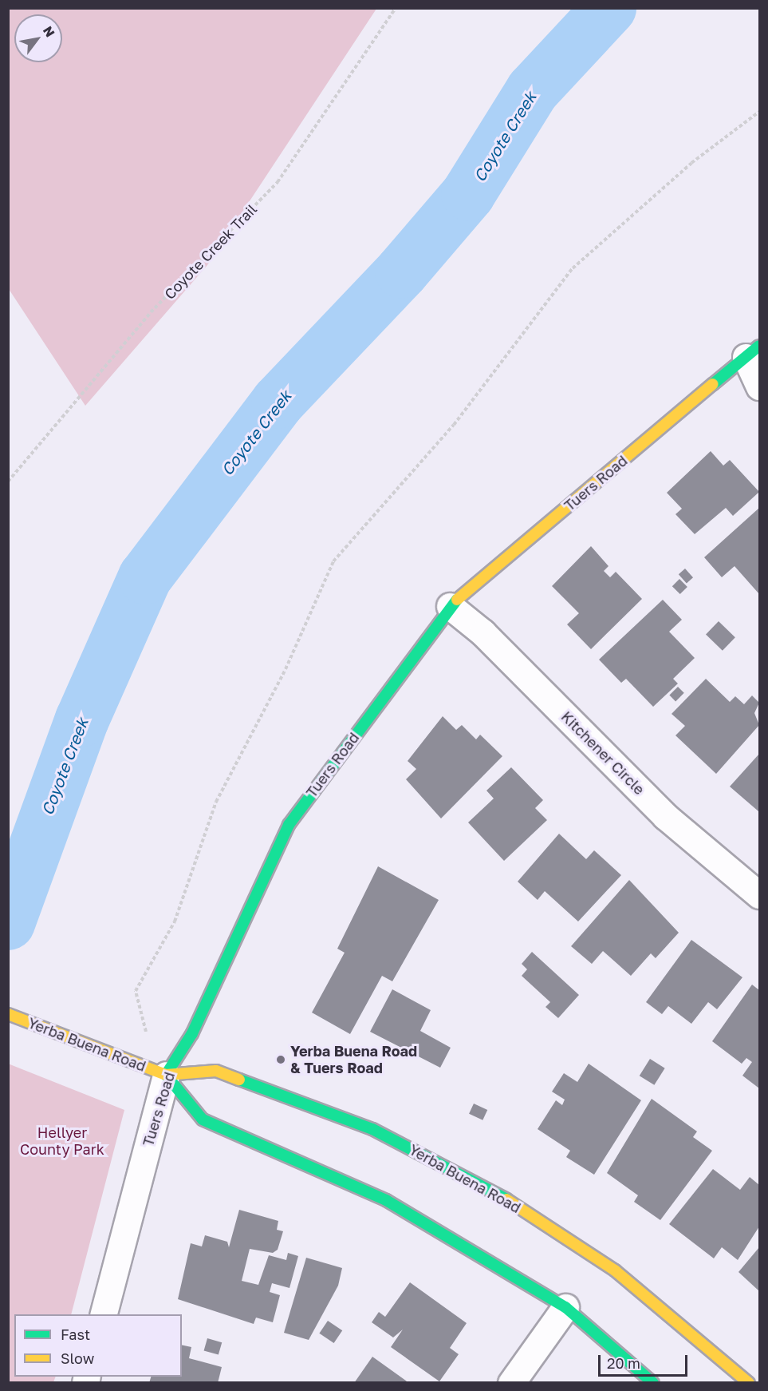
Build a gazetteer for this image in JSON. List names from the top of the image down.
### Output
{
  "streets": {
    "main road": ["Tuers Road", "Yerba Buena Road"],
    "street": ["Kitchener Circle"],
    "path": ["Coyote Creek Trail"]
  },
  "crossings": [
    ["Tuers Road", "Kitchener Circle"],
    ["Tuers Road", "Yerba Buena Road"]
  ],
  "water": ["Coyote Creek"],
  "parks": ["Hellyer County Park"],
  "places": ["Yerba Buena Road & Tuers Road"],
  "legend": ["Fast", "Slow"],
  "scale_bar": "20 m",
  "north": "top right"
}
